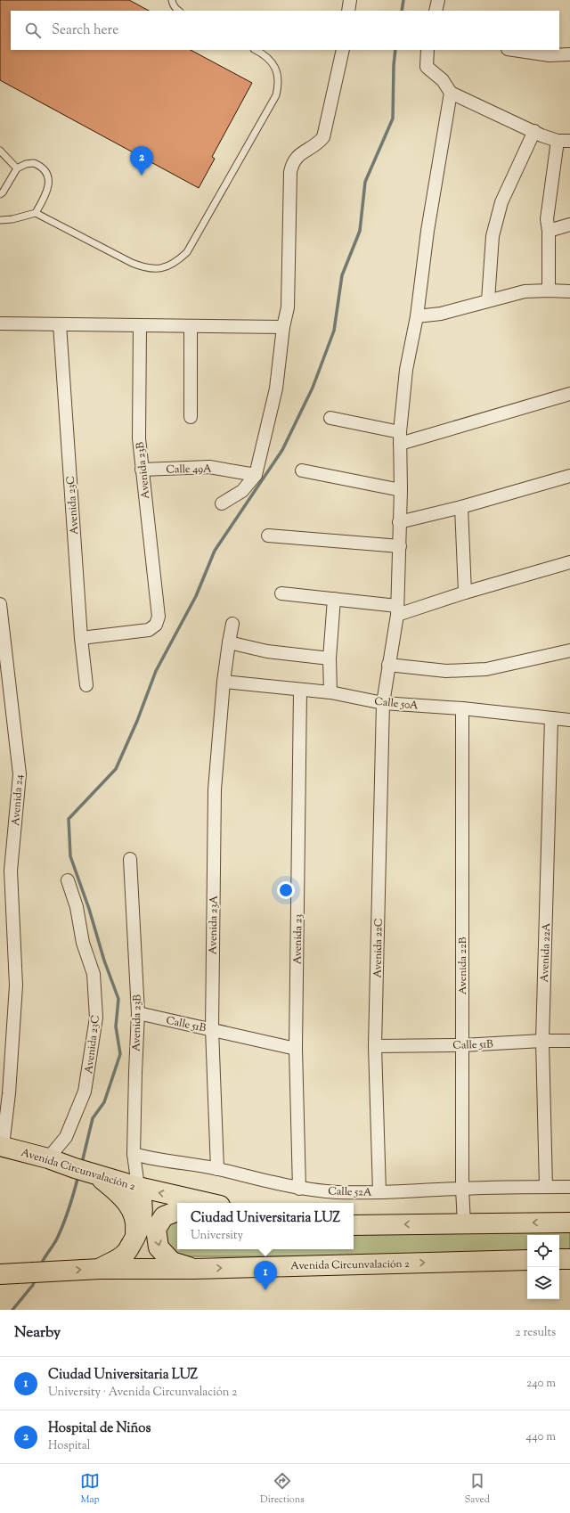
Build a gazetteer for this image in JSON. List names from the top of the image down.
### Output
{
  "streets": {
    "highway": ["Avenida Circunvalación 2"],
    "street": [
      "Calle 49A",
      "Avenida 23B",
      "Avenida 23C",
      "Calle 50A",
      "Avenida 24",
      "Avenida 23A",
      "Avenida 23",
      "Avenida 22C",
      "Avenida 22A",
      "Avenida 22B",
      "Calle 51B",
      "Calle 52A"
    ]
  },
  "crossings": [
    ["Calle 49A", "Avenida 23B"],
    ["Avenida 23B", "Avenida 23C"],
    ["Avenida 23B", "Calle 51B"],
    ["Avenida 23B", "Avenida Circunvalación 2"],
    ["Avenida 23B", "Calle 52A"],
    ["Avenida 23C", "Avenida Circunvalación 2"],
    ["Calle 50A", "Avenida 23A"],
    ["Calle 50A", "Avenida 23"],
    ["Calle 50A", "Avenida 22C"],
    ["Calle 50A", "Avenida 22A"],
    ["Calle 50A", "Avenida 22B"],
    ["Avenida 24", "Avenida Circunvalación 2"],
    ["Avenida 23A", "Calle 51B"],
    ["Avenida 23A", "Calle 52A"],
    ["Avenida 23", "Calle 51B"],
    ["Avenida 23", "Calle 52A"],
    ["Avenida 22C", "Calle 51B"],
    ["Avenida 22C", "Calle 52A"],
    ["Avenida 22A", "Calle 51B"],
    ["Avenida 22A", "Calle 52A"],
    ["Avenida 22B", "Calle 51B"],
    ["Avenida 22B", "Calle 52A"]
  ],
  "page": {
    "search": "Search here",
    "pins": ["2", "1"],
    "popup": ["Ciudad Universitaria LUZ", "University"],
    "heading": ["Nearby", "2 results"],
    "list": [
      {
        "mark": "1",
        "name": "Ciudad Universitaria LUZ",
        "note": "University · Avenida Circunvalación 2",
        "value": "240 m"
      },
      {
        "mark": "2",
        "name": "Hospital de Niños",
        "note": "Hospital",
        "value": "440 m"
      }
    ],
    "nav": ["Map", "Directions", "Saved"]
  }
}
